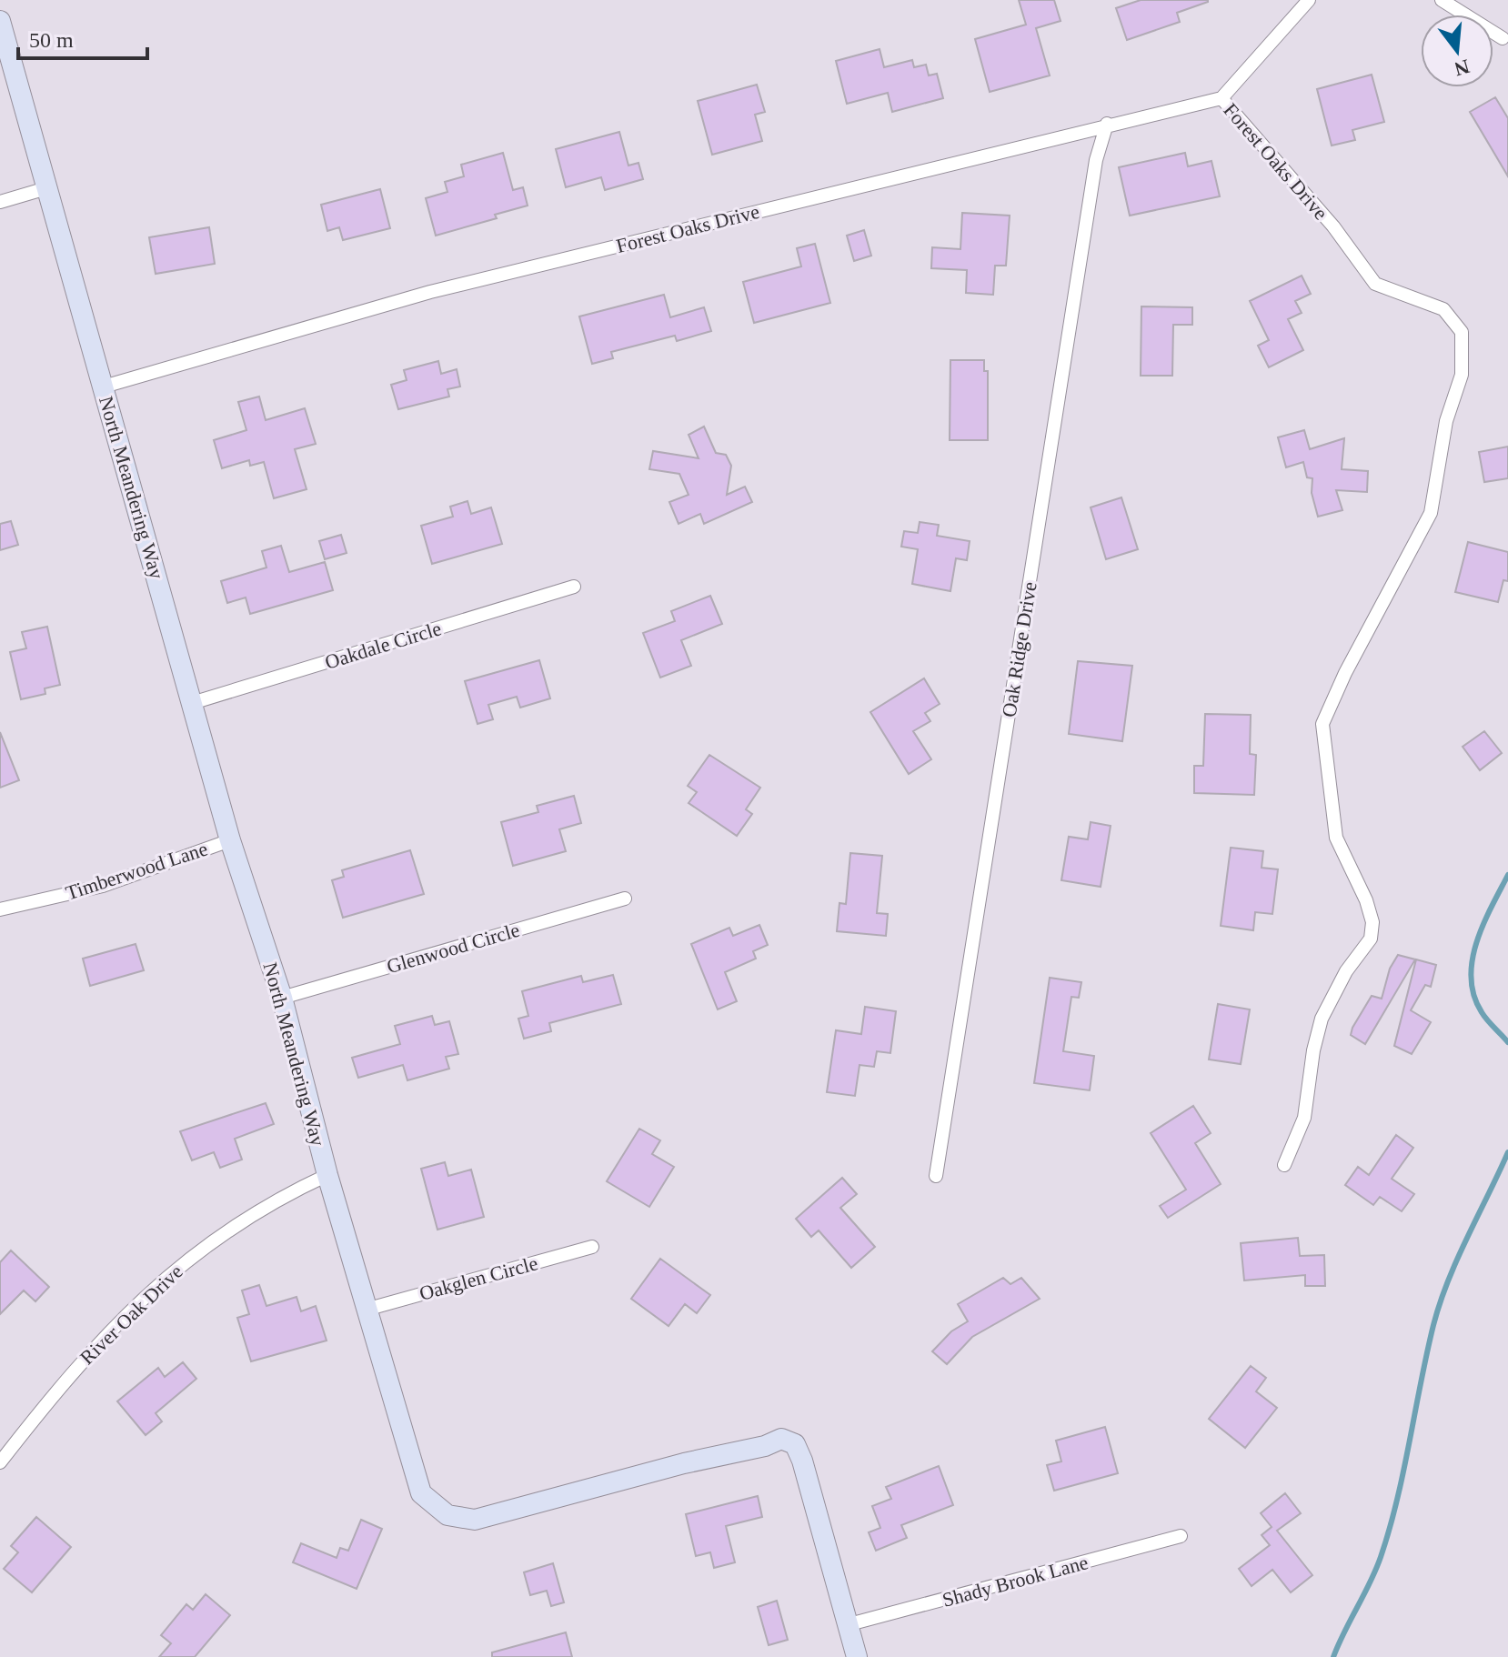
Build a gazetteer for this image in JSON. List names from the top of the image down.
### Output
{
  "streets": {
    "street": [
      "Forest Oaks Drive",
      "North Meandering Way",
      "Oakdale Circle",
      "Oak Ridge Drive",
      "Timberwood Lane",
      "Glenwood Circle",
      "Oakglen Circle",
      "River Oak Drive",
      "Shady Brook Lane"
    ]
  },
  "crossings": [
    ["Forest Oaks Drive", "North Meandering Way"],
    ["Forest Oaks Drive", "Oak Ridge Drive"],
    ["North Meandering Way", "Oakdale Circle"],
    ["North Meandering Way", "Timberwood Lane"],
    ["North Meandering Way", "Glenwood Circle"],
    ["North Meandering Way", "Oakglen Circle"],
    ["North Meandering Way", "River Oak Drive"],
    ["North Meandering Way", "Shady Brook Lane"]
  ],
  "scale_bar": "50 m",
  "north": "bottom"
}
